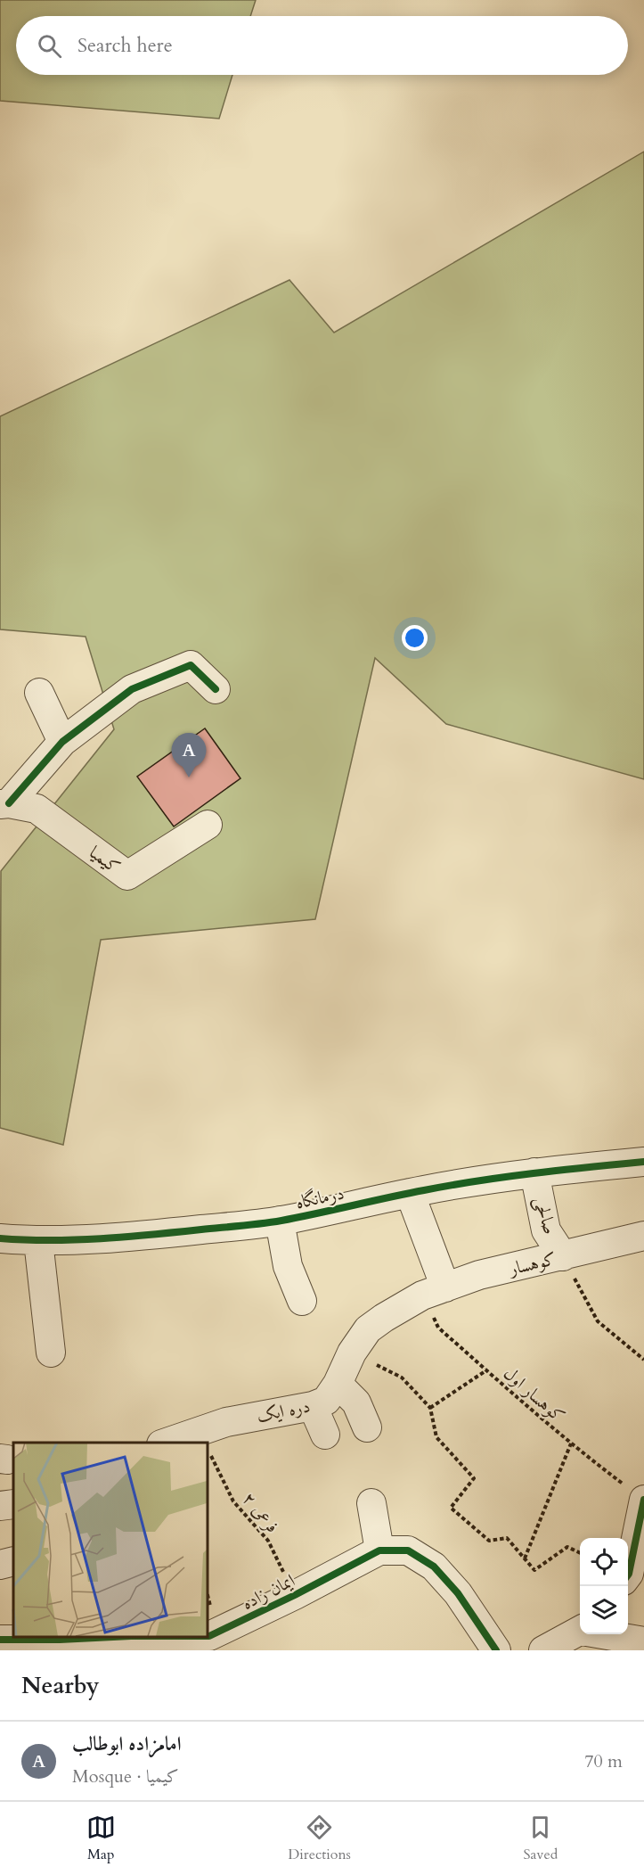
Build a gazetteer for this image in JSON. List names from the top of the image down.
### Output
{
  "streets": {
    "street": [
      "کیمیا",
      "درمانگاه",
      "صالحی",
      "کوهسار",
      "دره ایک",
      "ایمان زاده"
    ],
    "path": ["کوهسار اول", "فرعی ۲"]
  },
  "crossings": [
    ["درمانگاه", "صالحی"],
    ["صالحی", "کوهسار"],
    ["کوهسار", "کوهسار اول"],
    ["کوهسار", "دره ایک"],
    ["کوهسار اول", "دره ایک"],
    ["فرعی ۲", "ایمان زاده"]
  ],
  "page": {
    "search": "Search here",
    "pins": "A",
    "heading": "Nearby",
    "list": [
      {
        "mark": "A",
        "name": "امامزاده ابوطالب",
        "note": "Mosque · کیمیا",
        "value": "70 m"
      }
    ],
    "nav": ["Map", "Directions", "Saved"]
  }
}
